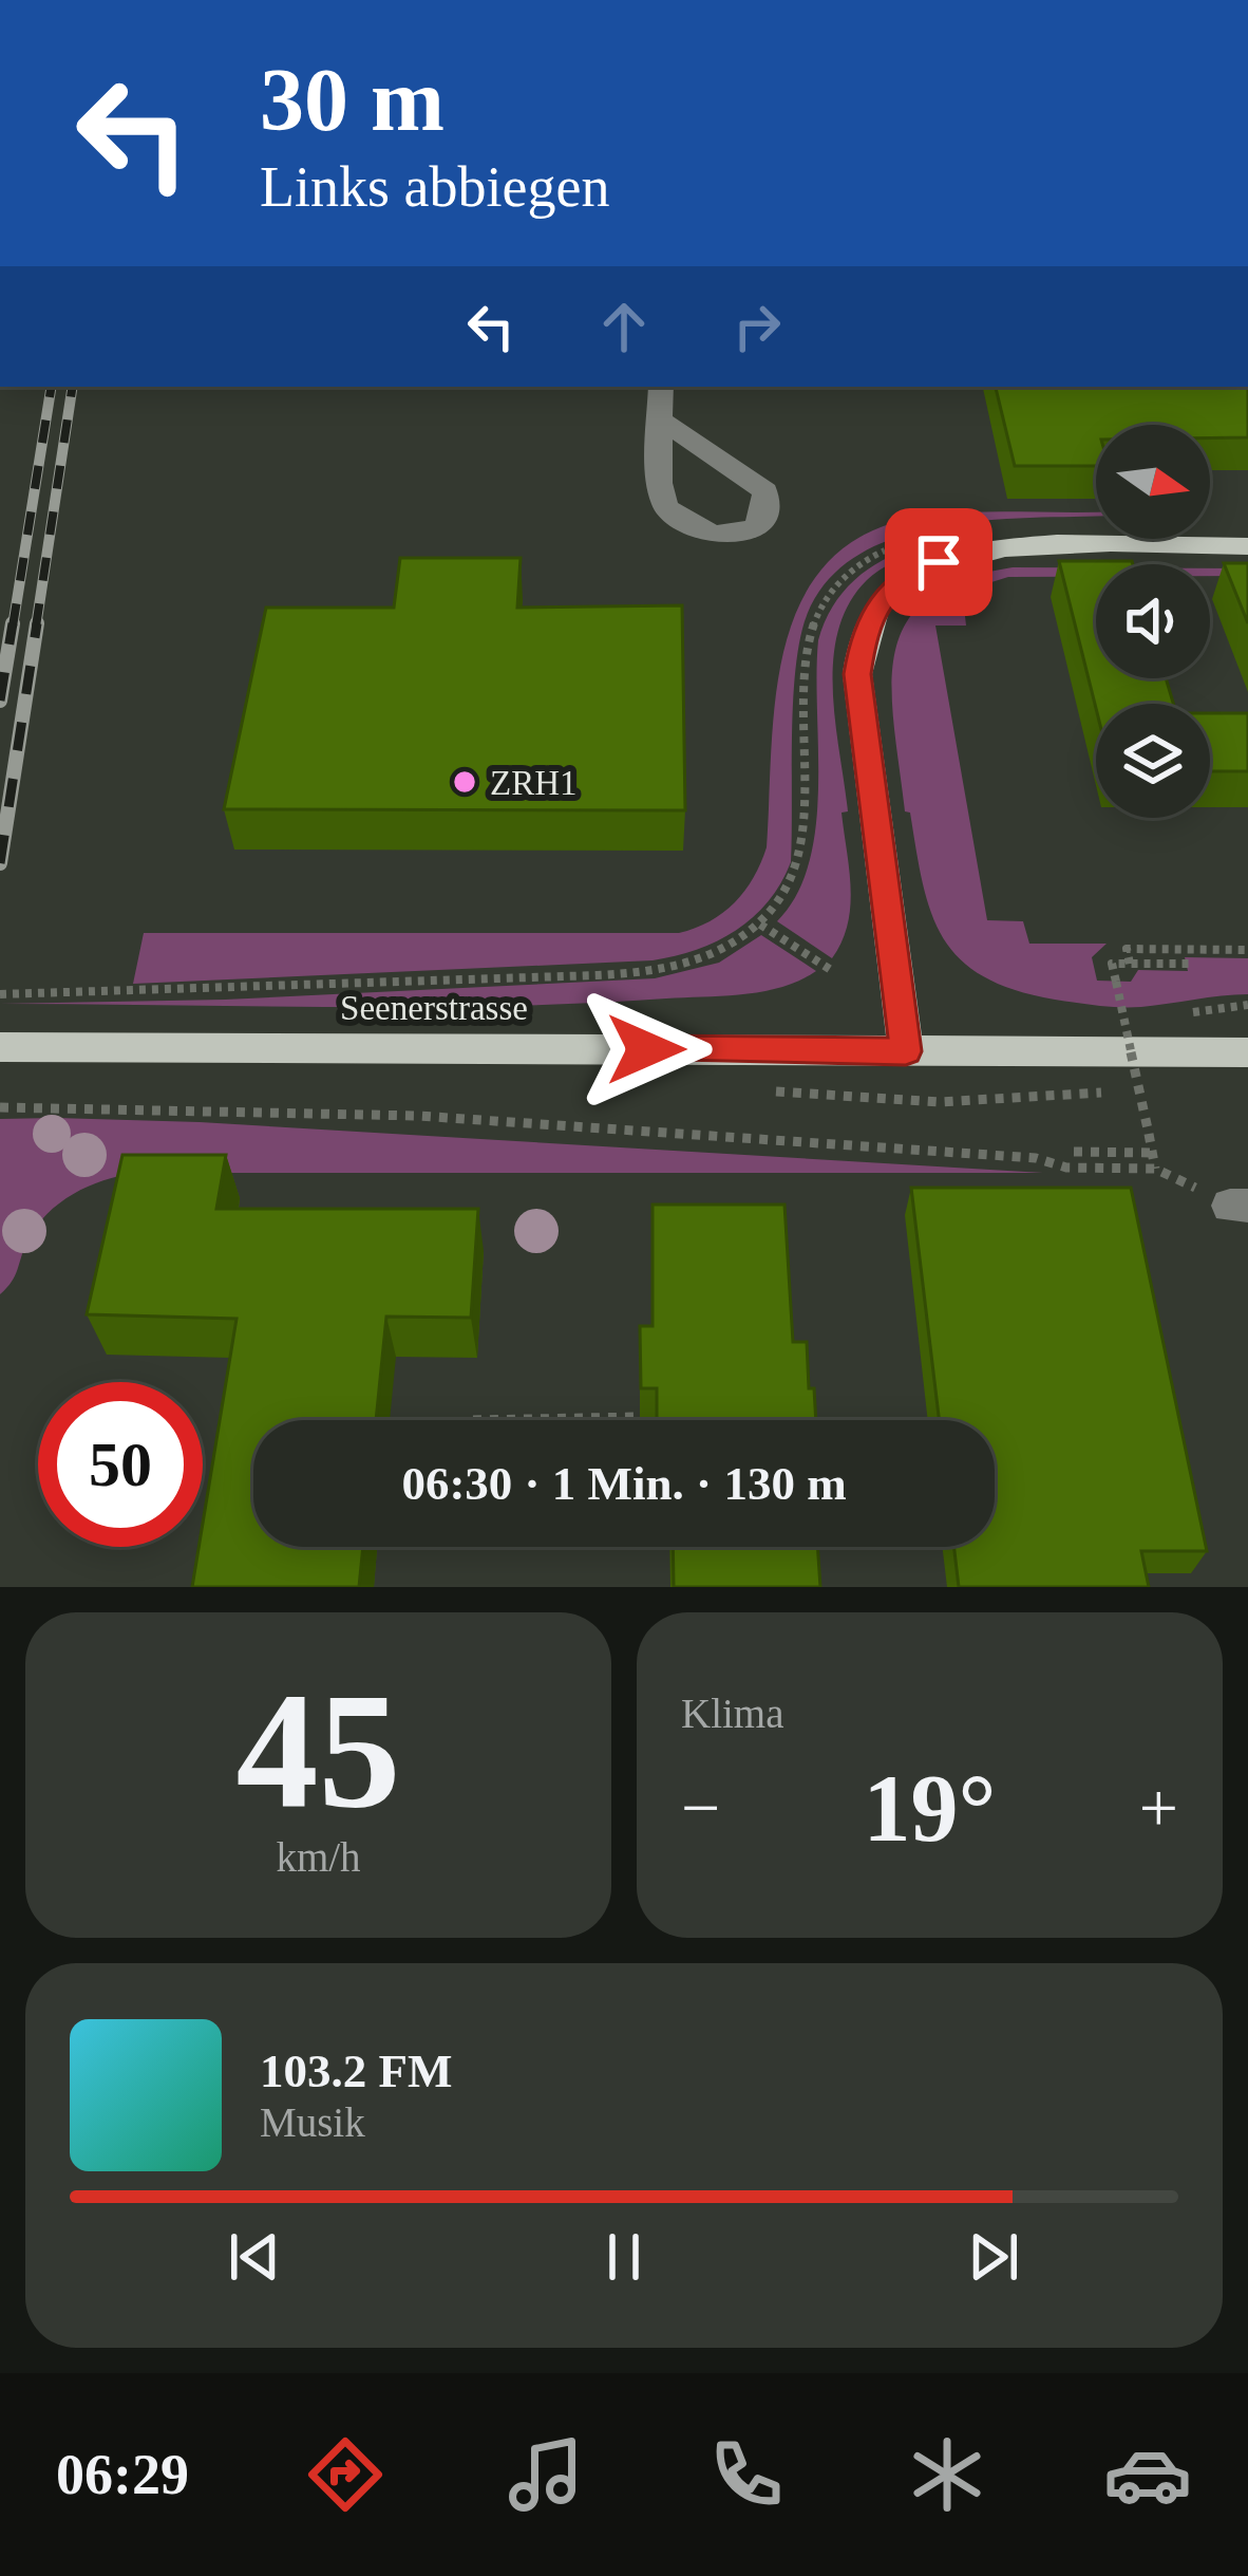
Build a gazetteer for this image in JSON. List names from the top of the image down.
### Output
{
  "streets": {
    "main road": ["Seenerstrasse"]
  },
  "places": ["ZRH1"],
  "north": "right",
  "page": {
    "turn": ["30 m", "Links abbiegen"],
    "limit": "50",
    "trip": "06:30 · 1 Min. · 130 m",
    "tile": [
      ["45", "km/h"],
      "Klima"
    ],
    "heat": ["−", "19°", "+"],
    "song": ["103.2 FM", "Musik"],
    "tabs": "06:29"
  }
}
